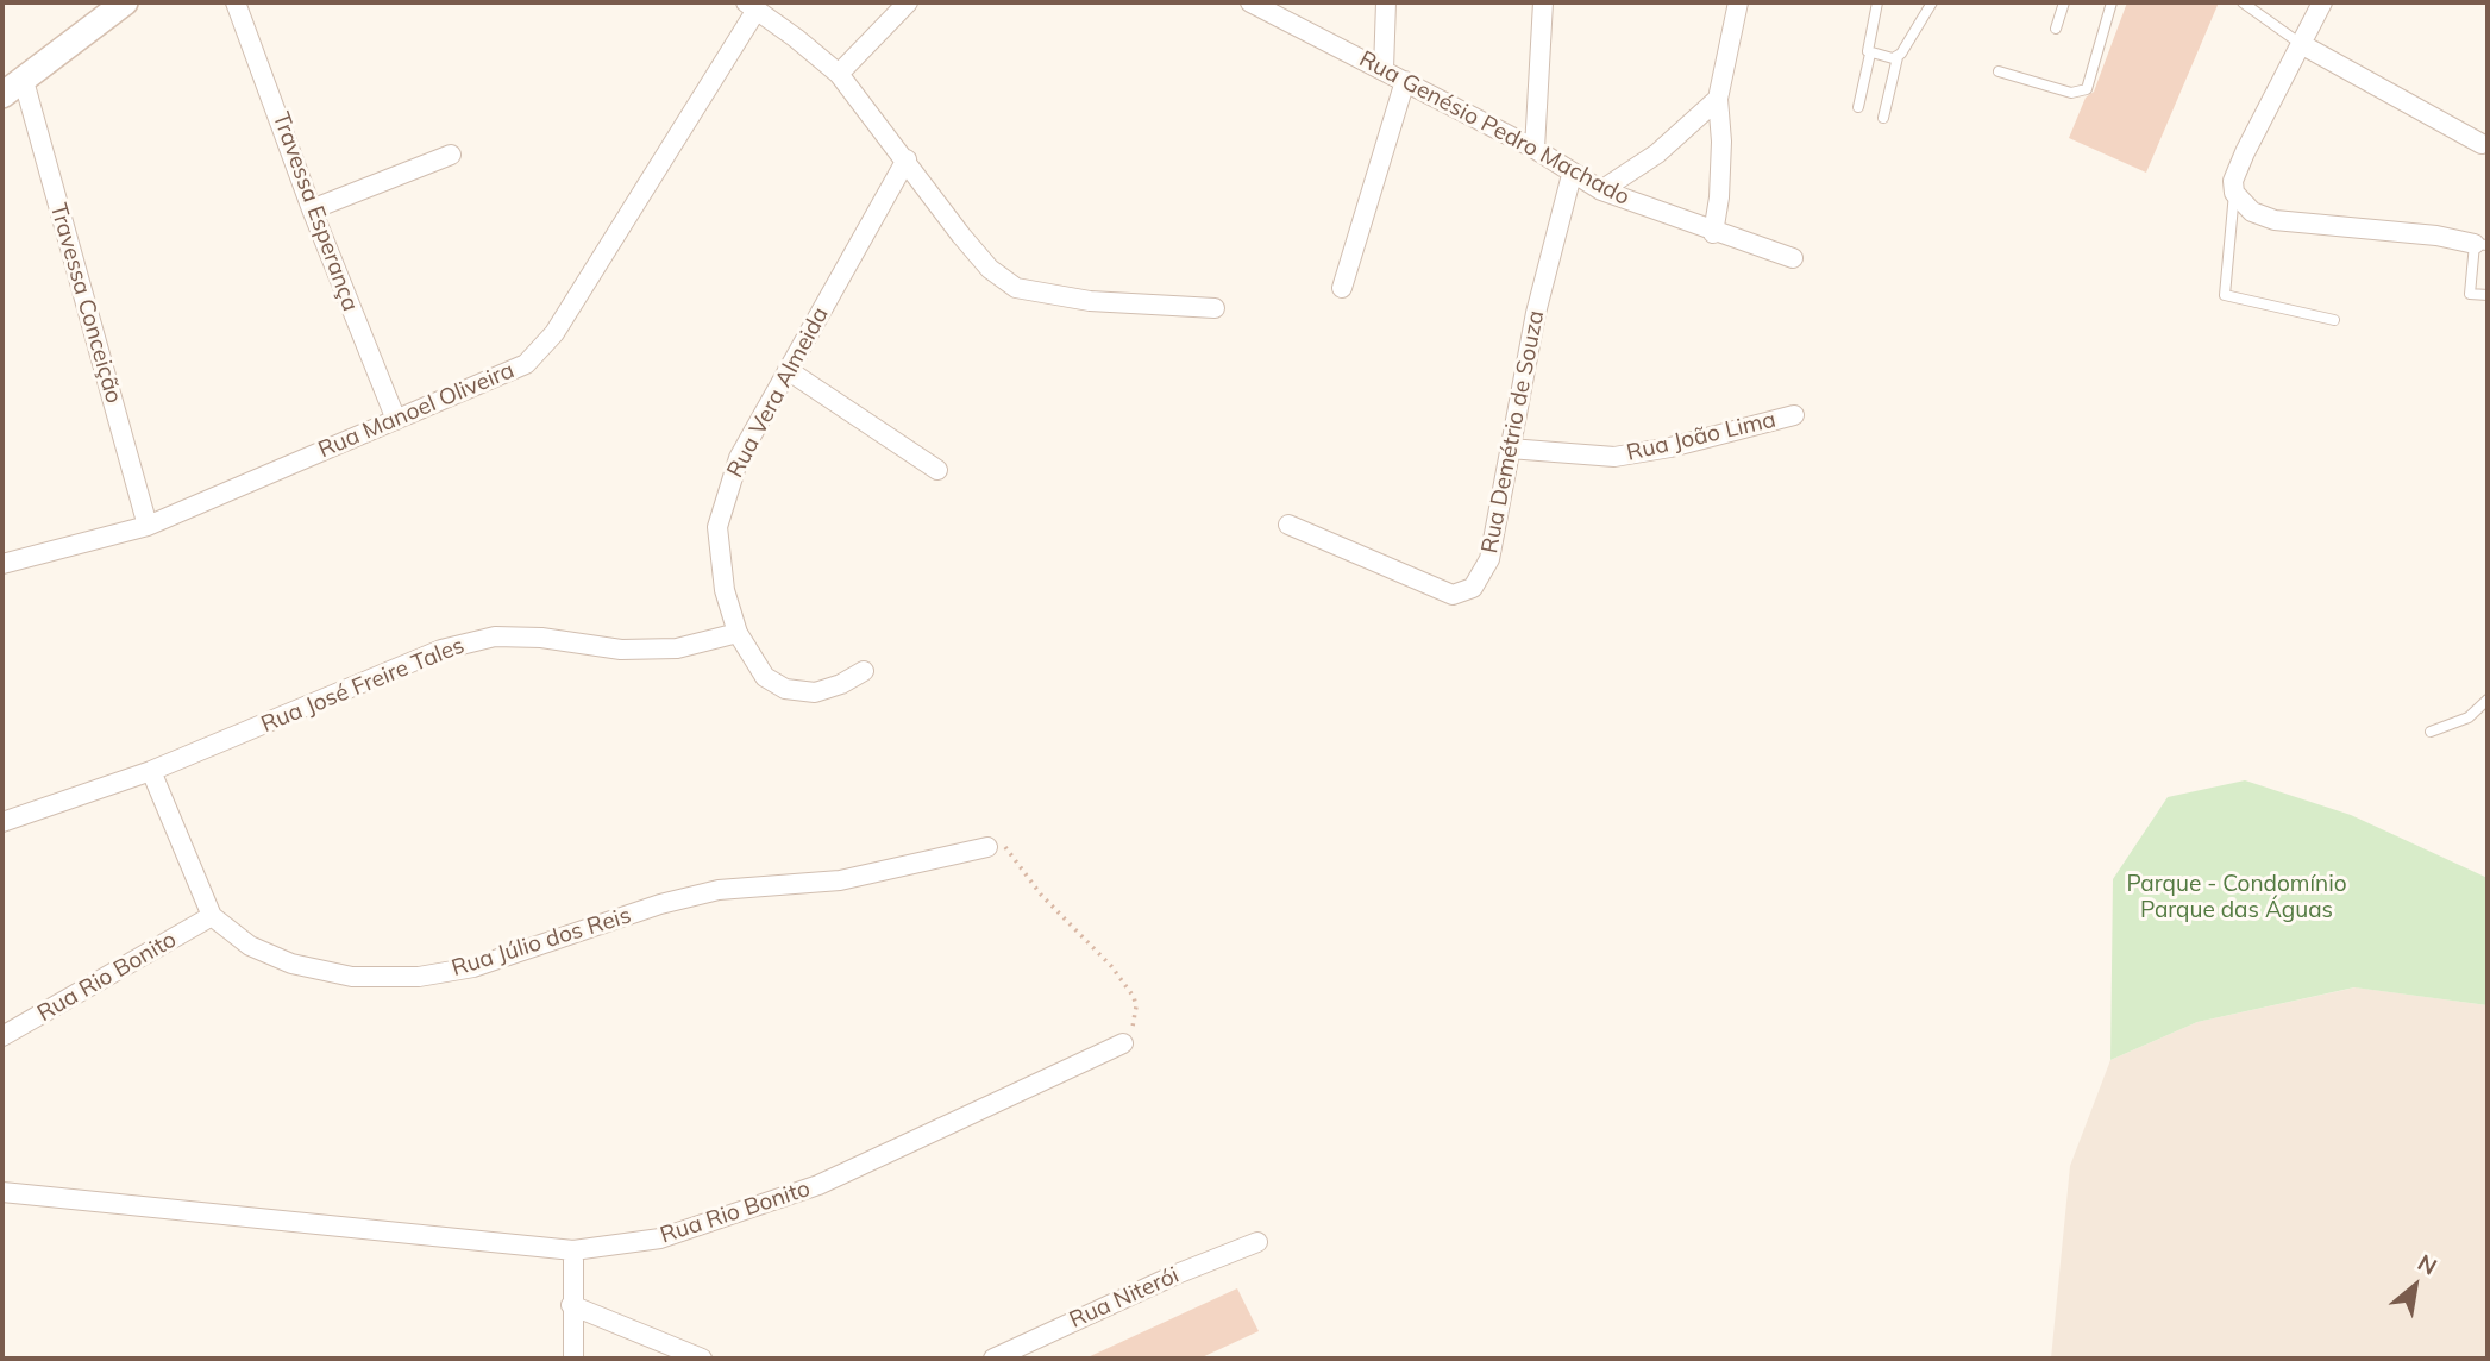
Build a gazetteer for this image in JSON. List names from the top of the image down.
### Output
{
  "streets": {
    "street": [
      "Rua Genésio Pedro Machado",
      "Travessa Esperança",
      "Travessa Conceição",
      "Rua Vera Almeida",
      "Rua Manoel Oliveira",
      "Rua Demétrio de Souza",
      "Rua João Lima",
      "Rua José Freire Tales",
      "Rua Júlio dos Reis",
      "Rua Rio Bonito",
      "Rua Niterói"
    ]
  },
  "crossings": [
    ["Rua Genésio Pedro Machado", "Rua Demétrio de Souza"],
    ["Travessa Esperança", "Rua Manoel Oliveira"],
    ["Travessa Conceição", "Rua Manoel Oliveira"],
    ["Rua Vera Almeida", "Rua José Freire Tales"],
    ["Rua Demétrio de Souza", "Rua João Lima"],
    ["Rua José Freire Tales", "Rua Júlio dos Reis"],
    ["Rua Júlio dos Reis", "Rua Rio Bonito"]
  ],
  "parks": ["Parque - Condomínio Parque das Águas"],
  "north": "top right"
}
